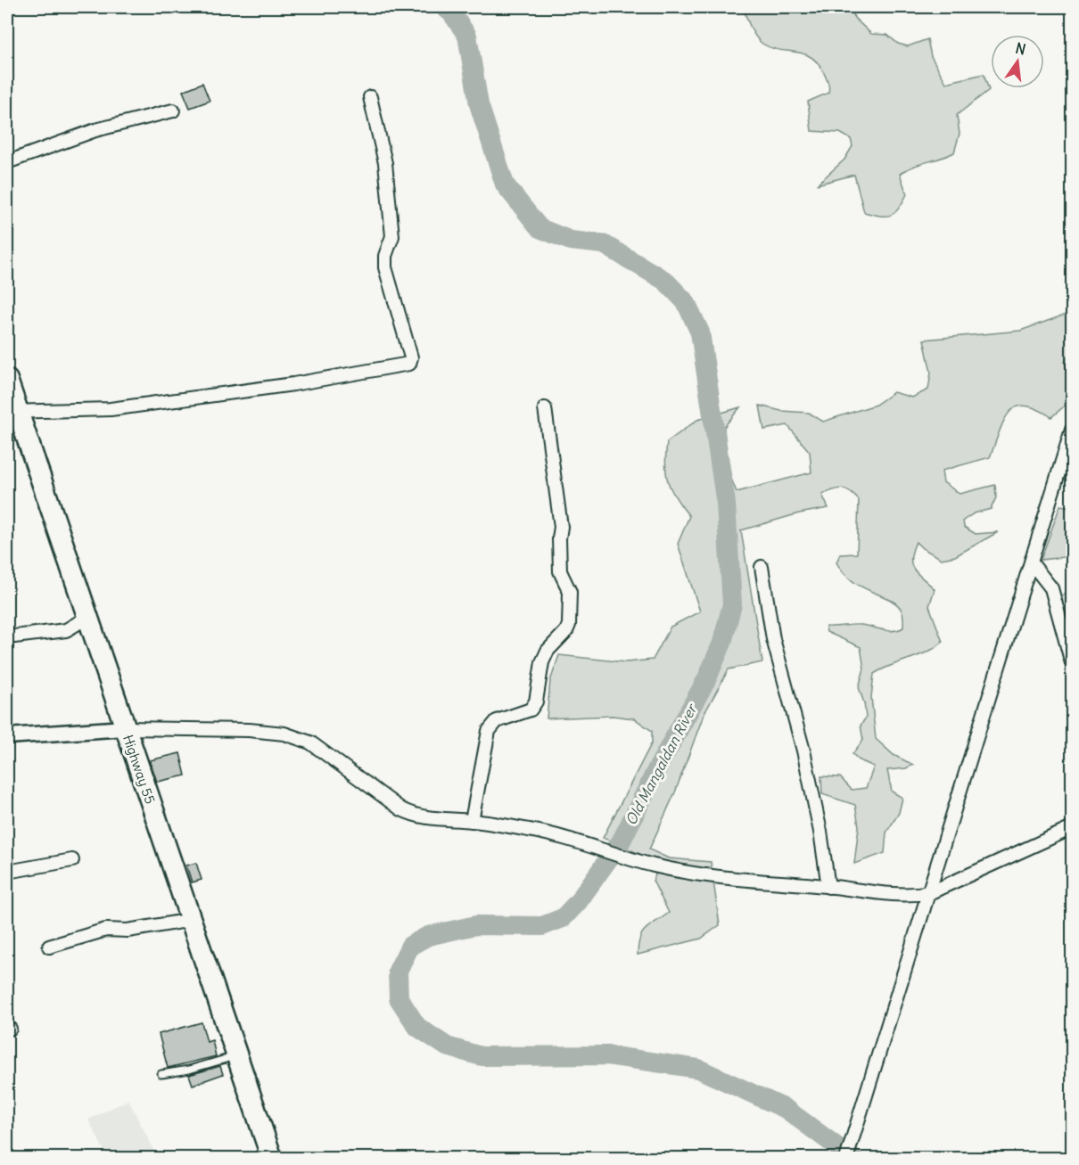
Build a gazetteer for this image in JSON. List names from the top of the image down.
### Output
{
  "streets": {
    "highway": ["Highway 55"]
  },
  "water": ["Old Mangaldan River"],
  "north": "top"
}
